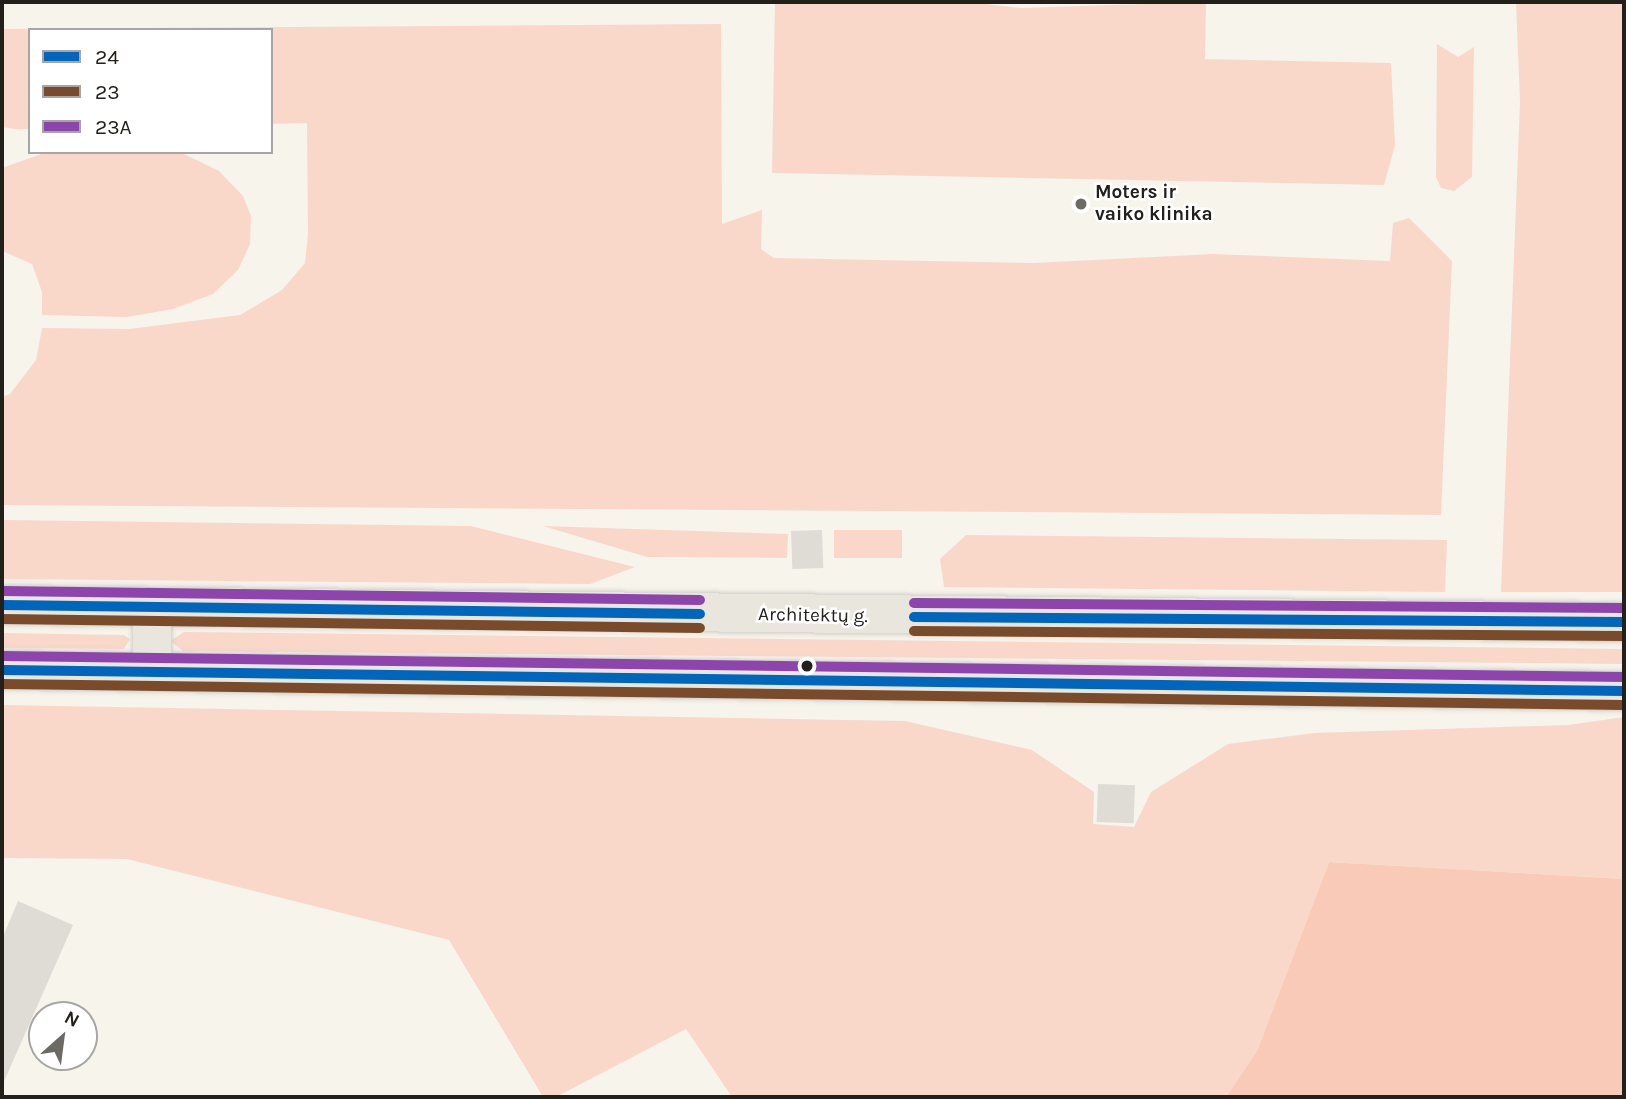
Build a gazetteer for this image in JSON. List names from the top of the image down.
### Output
{
  "streets": {
    "main road": ["Architektų g."]
  },
  "places": ["Moters ir vaiko klinika"],
  "lines": ["transit line 23A", "transit line 24", "transit line 23"],
  "legend": ["24", "23", "23A"],
  "north": "top right"
}
